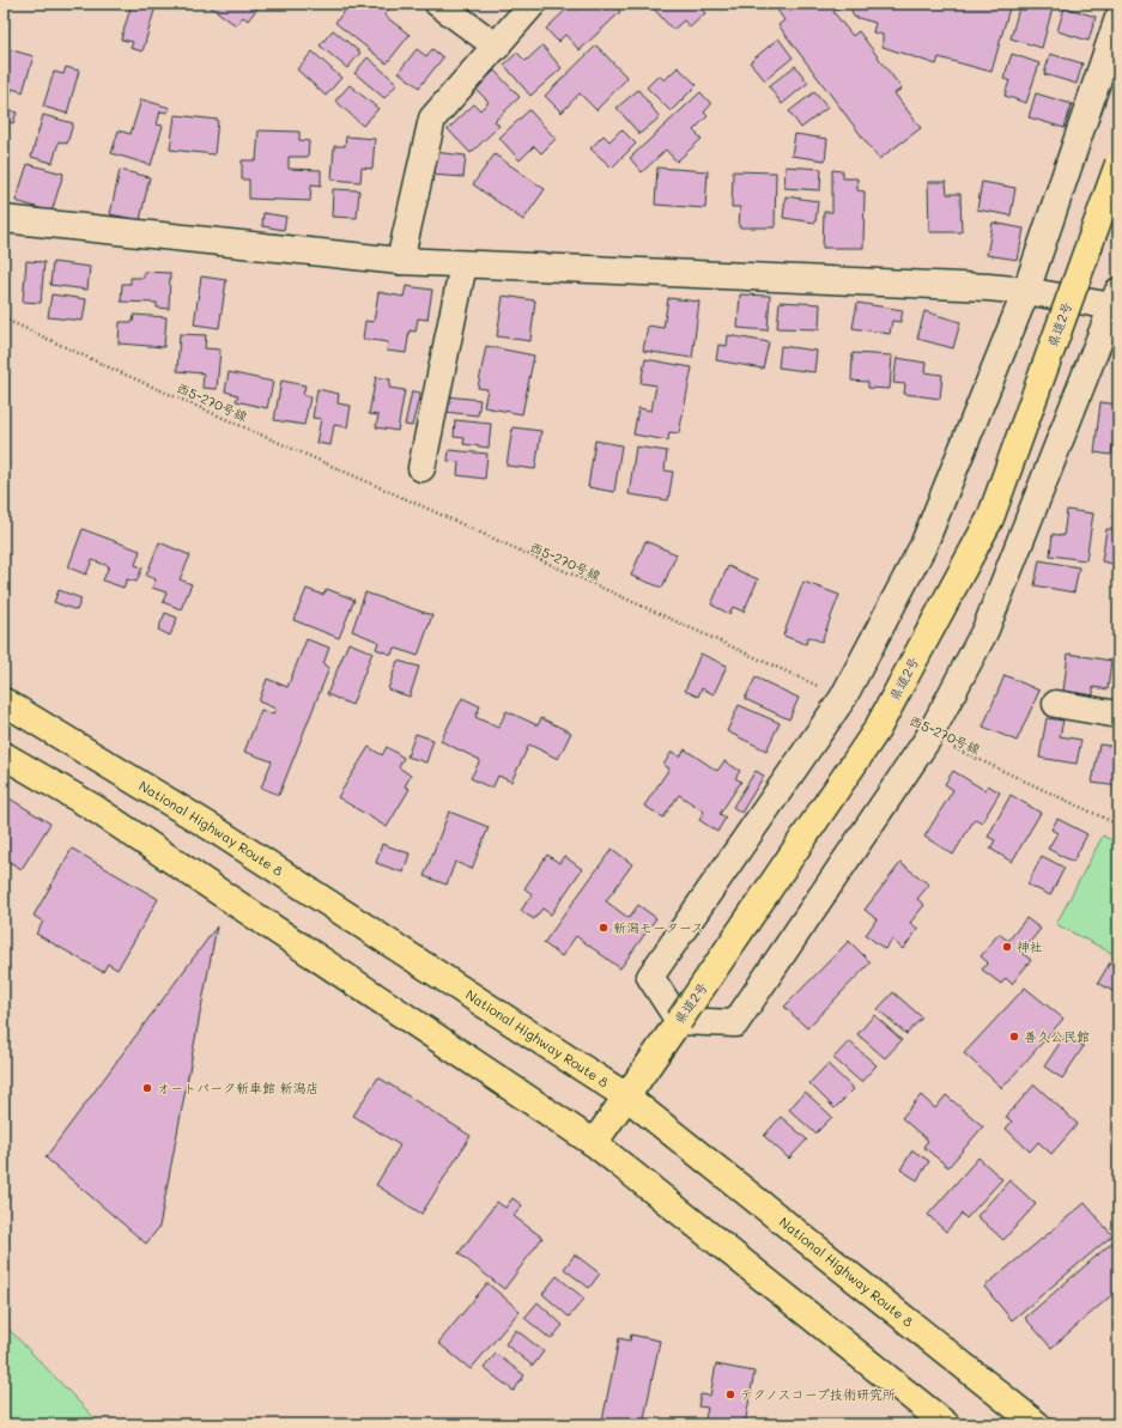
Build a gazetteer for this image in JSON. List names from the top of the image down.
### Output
{
  "streets": {
    "main road": ["県道2号", "National Highway Route 8"],
    "path": ["西5-270号線"]
  },
  "crossings": [
    ["県道2号", "National Highway Route 8"]
  ],
  "places": [
    "新潟モータース",
    "神社",
    "善久公民館",
    "オートパーク新車館 新潟店",
    "テクノスコープ技術研究所"
  ]
}
